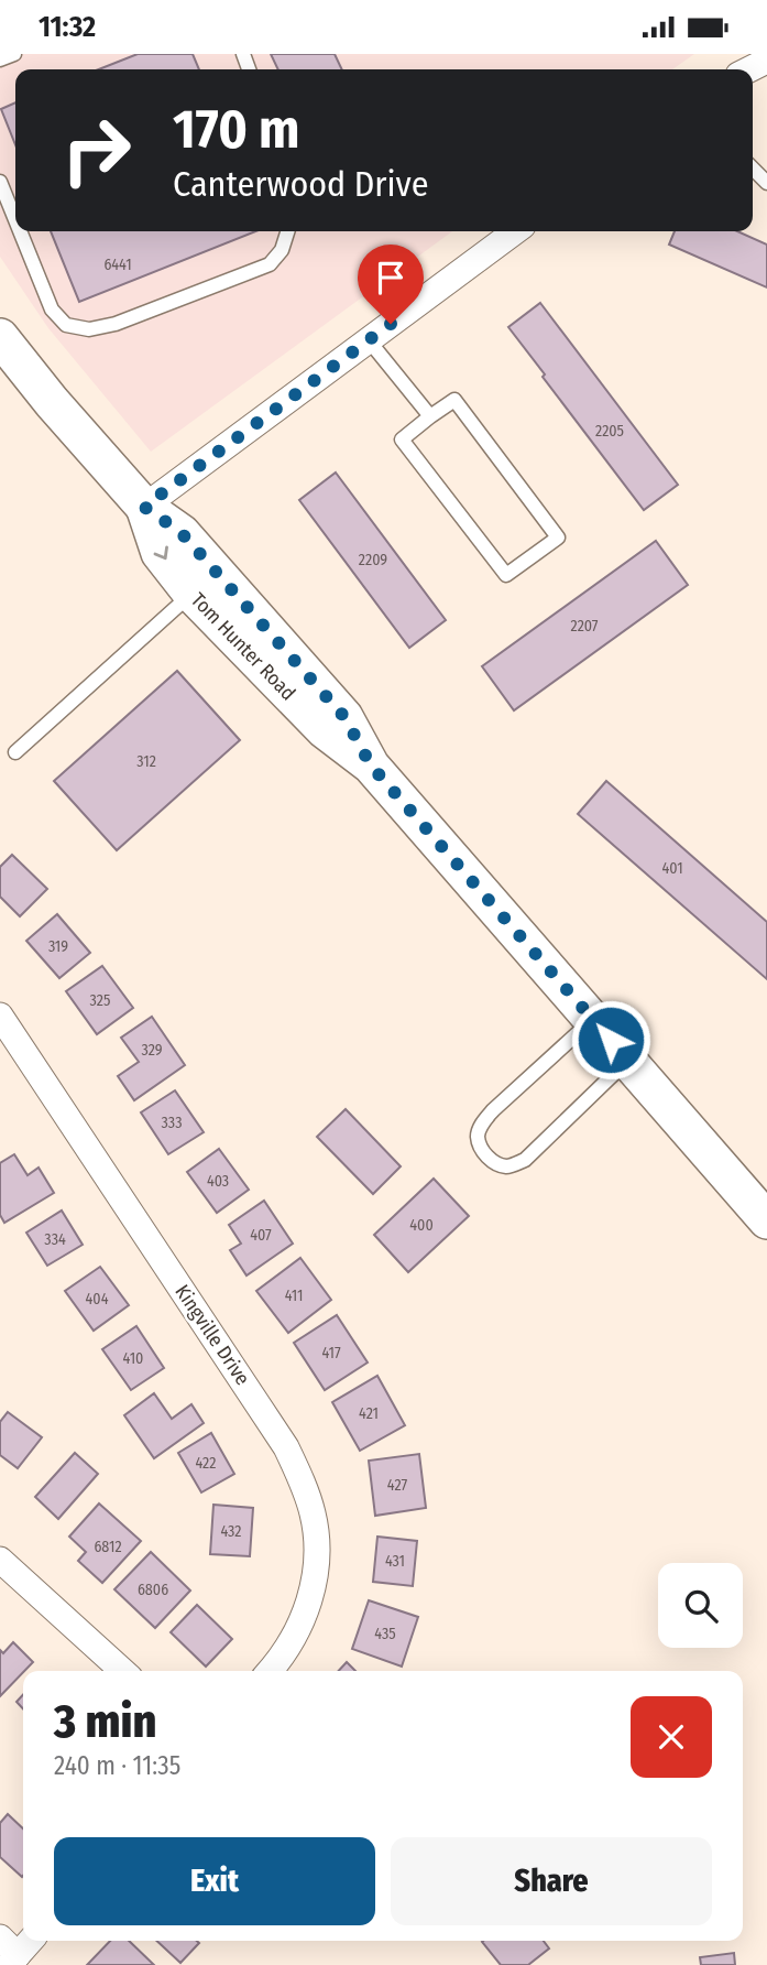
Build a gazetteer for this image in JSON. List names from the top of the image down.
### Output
{
  "streets": {
    "street": ["Tom Hunter Road", "Kingville Drive"]
  },
  "house_numbers": [
    "6441",
    "2205",
    "2209",
    "2207",
    "312",
    "401",
    "319",
    "325",
    "329",
    "333",
    "403",
    "400",
    "407",
    "334",
    "411",
    "404",
    "417",
    "410",
    "421",
    "422",
    "427",
    "432",
    "6812",
    "431",
    "6806",
    "435"
  ],
  "page": {
    "status": "11:32",
    "turn": ["170 m", "Canterwood Drive"],
    "heading": ["3 min", "240 m · 11:35"],
    "buttons": ["Exit", "Share"]
  }
}
